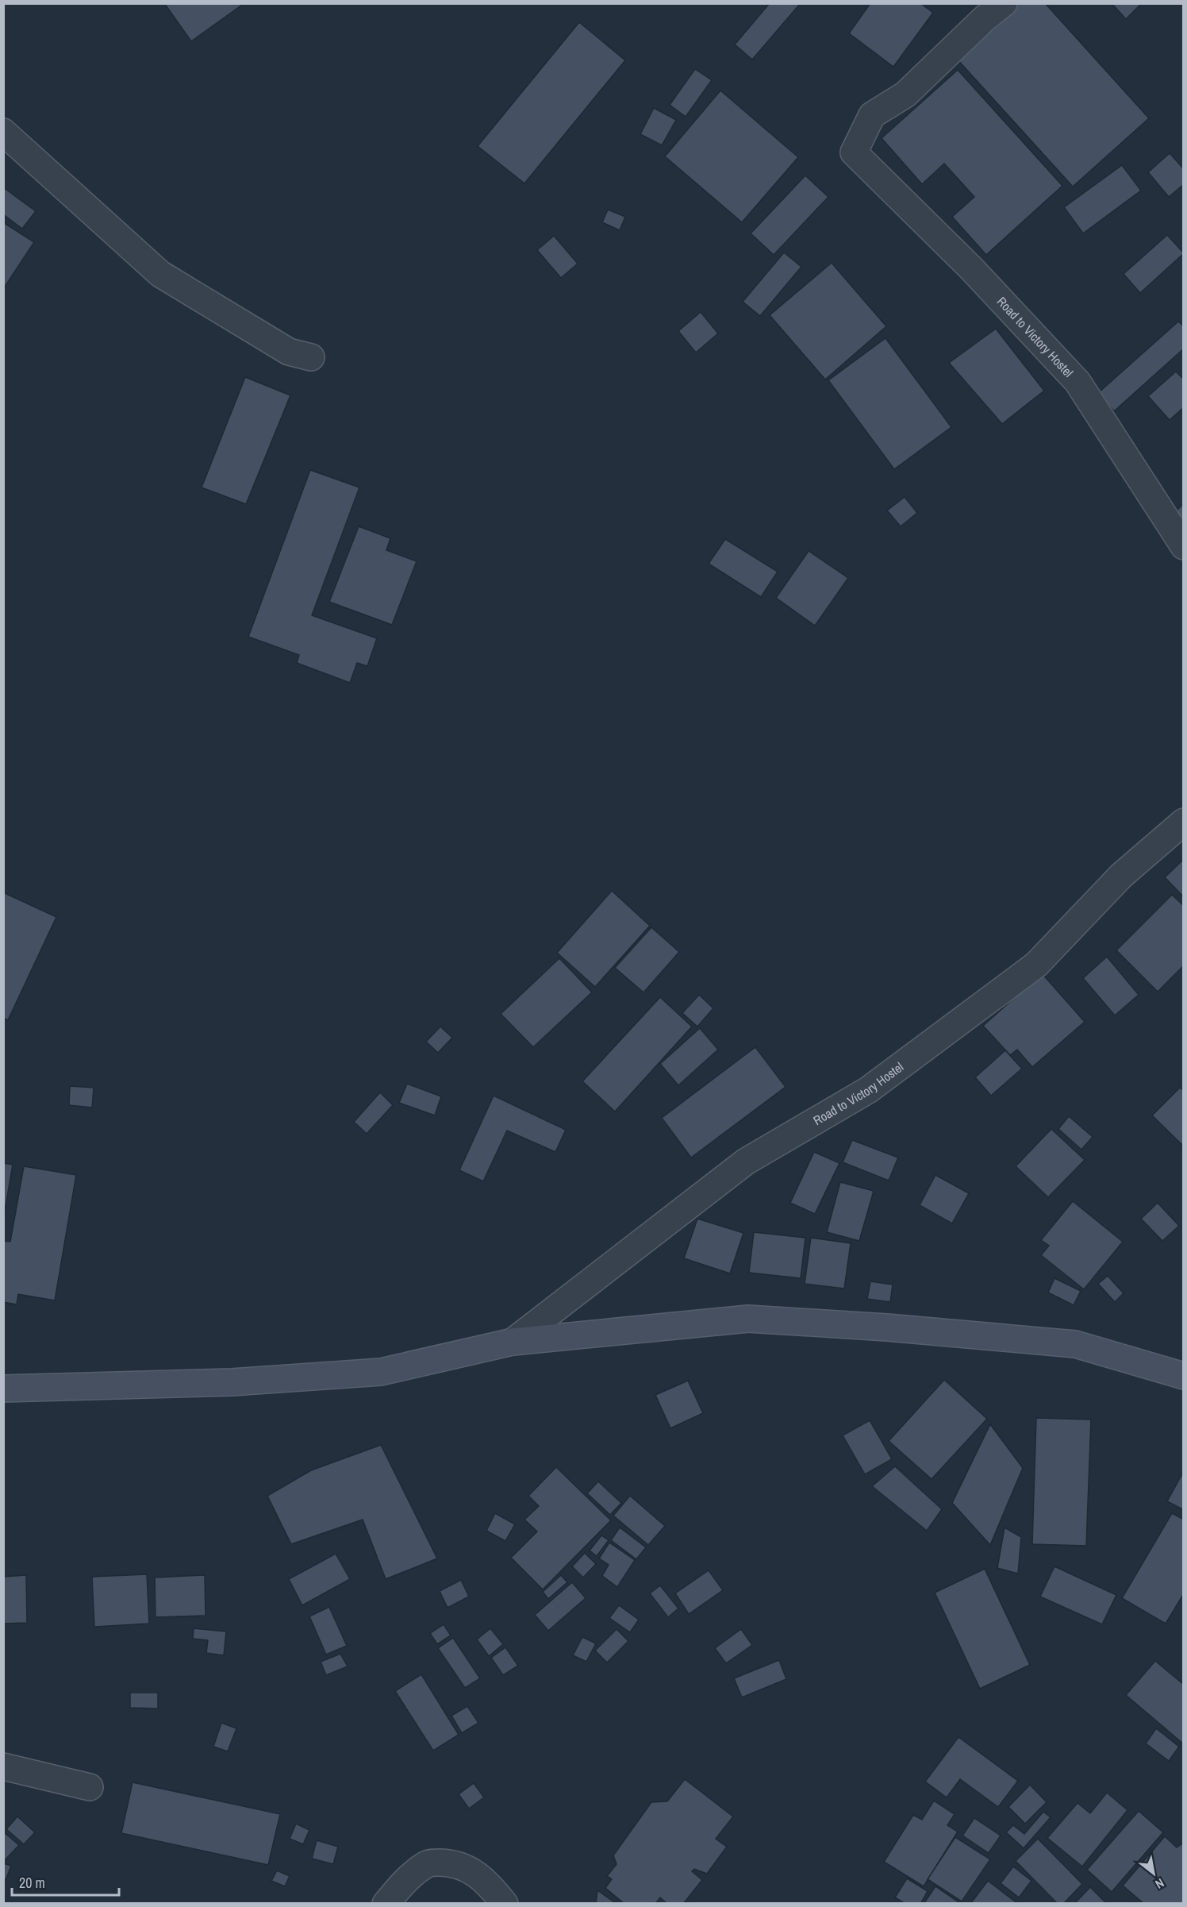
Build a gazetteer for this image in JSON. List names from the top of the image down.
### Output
{
  "streets": {
    "street": ["Road to Victory Hostel"]
  },
  "scale_bar": "20 m",
  "north": "bottom right"
}
